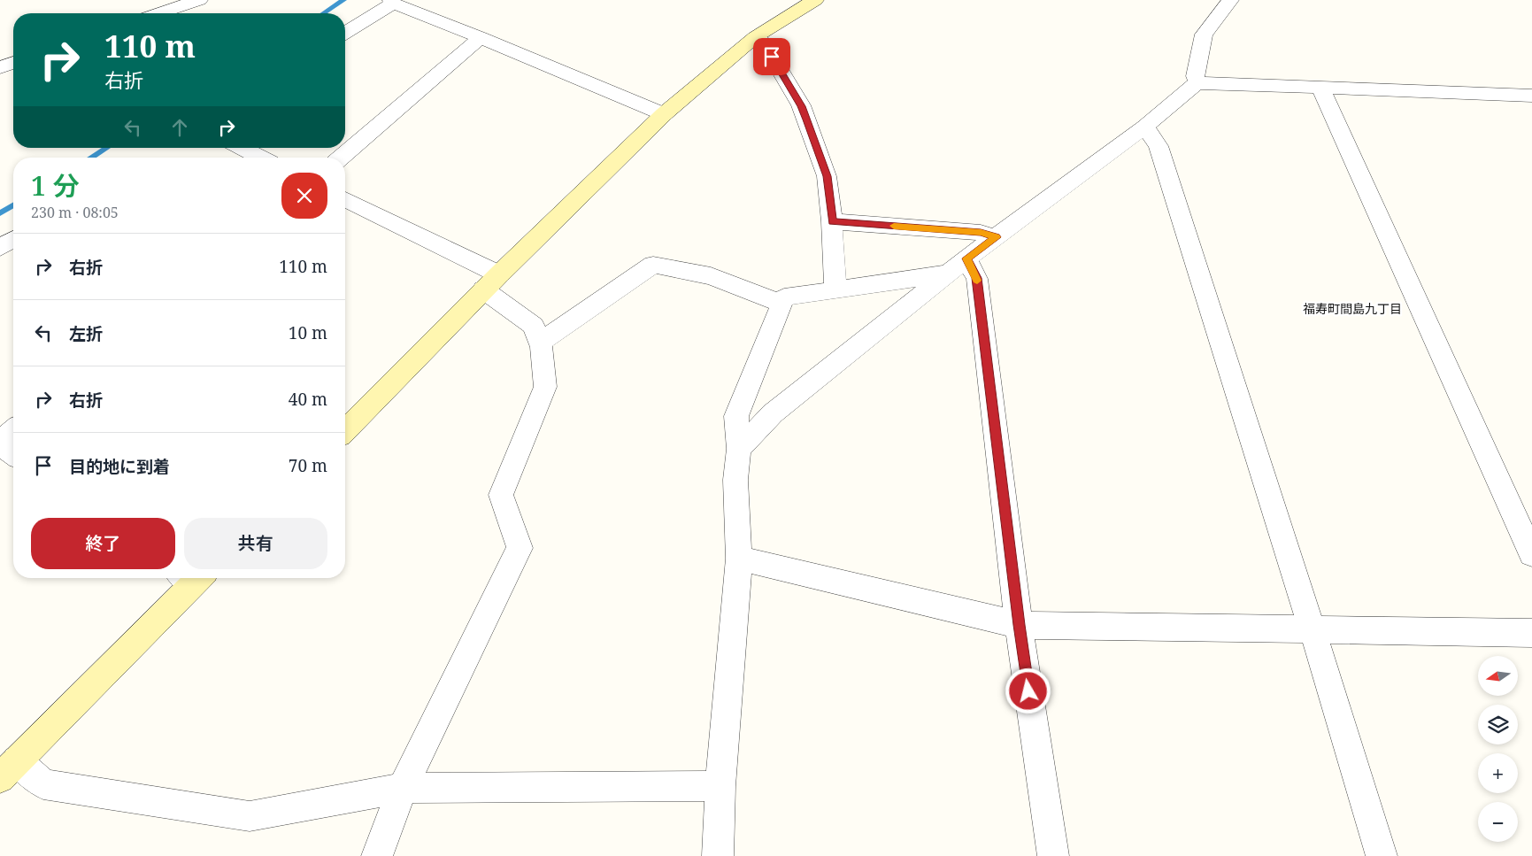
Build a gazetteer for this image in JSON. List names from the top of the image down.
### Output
{
  "districts": ["福寿町間島九丁目"],
  "north": "left",
  "page": {
    "turn": ["110 m", "右折"],
    "heading": ["1 分", "230 m · 08:05"],
    "list": [
      {
        "name": "右折",
        "value": "110 m"
      },
      {
        "name": "左折",
        "value": "10 m"
      },
      {
        "name": "右折",
        "value": "40 m"
      },
      {
        "name": "目的地に到着",
        "value": "70 m"
      }
    ],
    "buttons": ["終了", "共有"],
    "map_buttons": ["+", "−"]
  }
}
